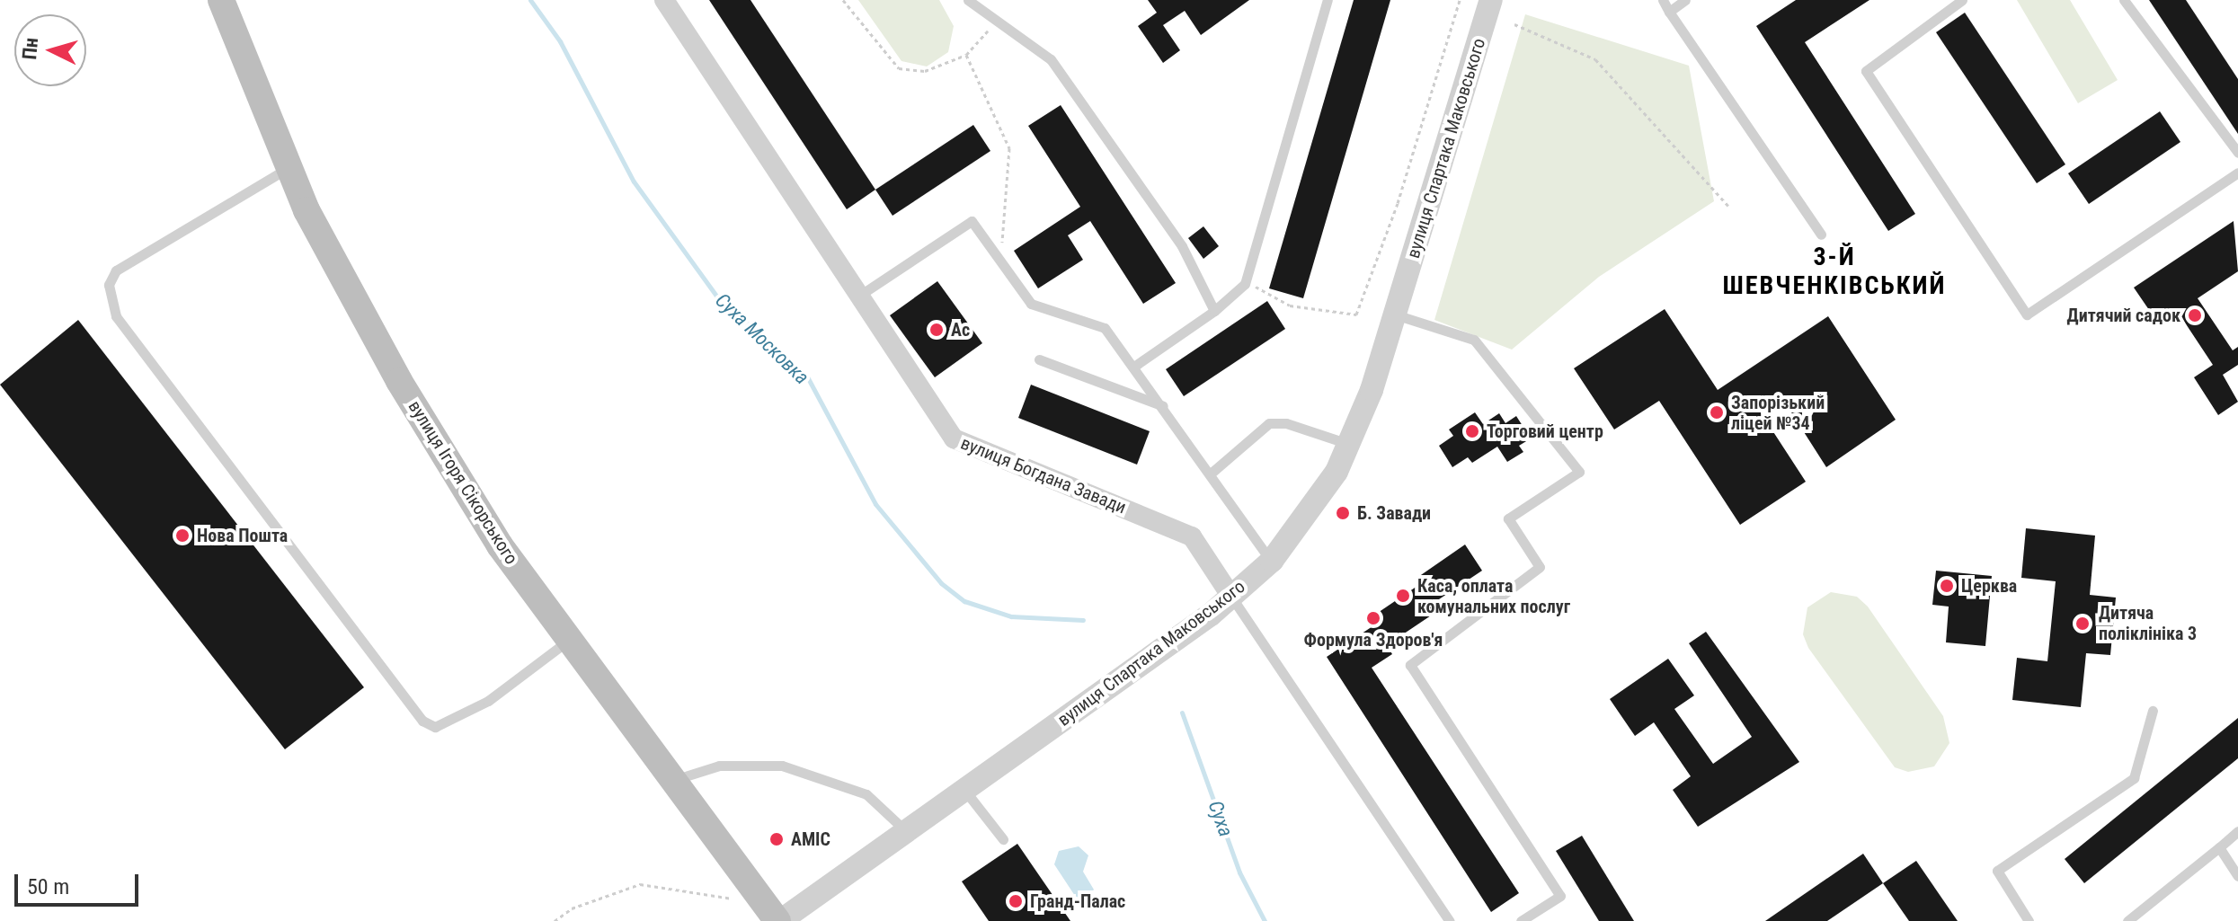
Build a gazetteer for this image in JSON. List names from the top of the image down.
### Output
{
  "streets": {
    "main road": ["вулиця Ігоря Сікорського"],
    "street": ["вулиця Спартака Маковського", "вулиця Богдана Завади"]
  },
  "crossings": [
    ["вулиця Спартака Маковського", "вулиця Богдана Завади"],
    ["вулиця Спартака Маковського", "вулиця Ігоря Сікорського"]
  ],
  "districts": ["3-Й ШЕВЧЕНКІВСЬКИЙ"],
  "water": ["Суха Московка", "Суха"],
  "places": [
    "Дитячий садок",
    "Ас",
    "Запорізький ліцей №34",
    "Торговий центр",
    "Б. Завади",
    "Нова Пошта",
    "Церква",
    "Каса, оплата комунальних послуг",
    "Формула Здоров'я",
    "Дитяча поліклініка 3",
    "AMIC",
    "Гранд-Палас"
  ],
  "scale_bar": "50 m",
  "north": "left"
}
